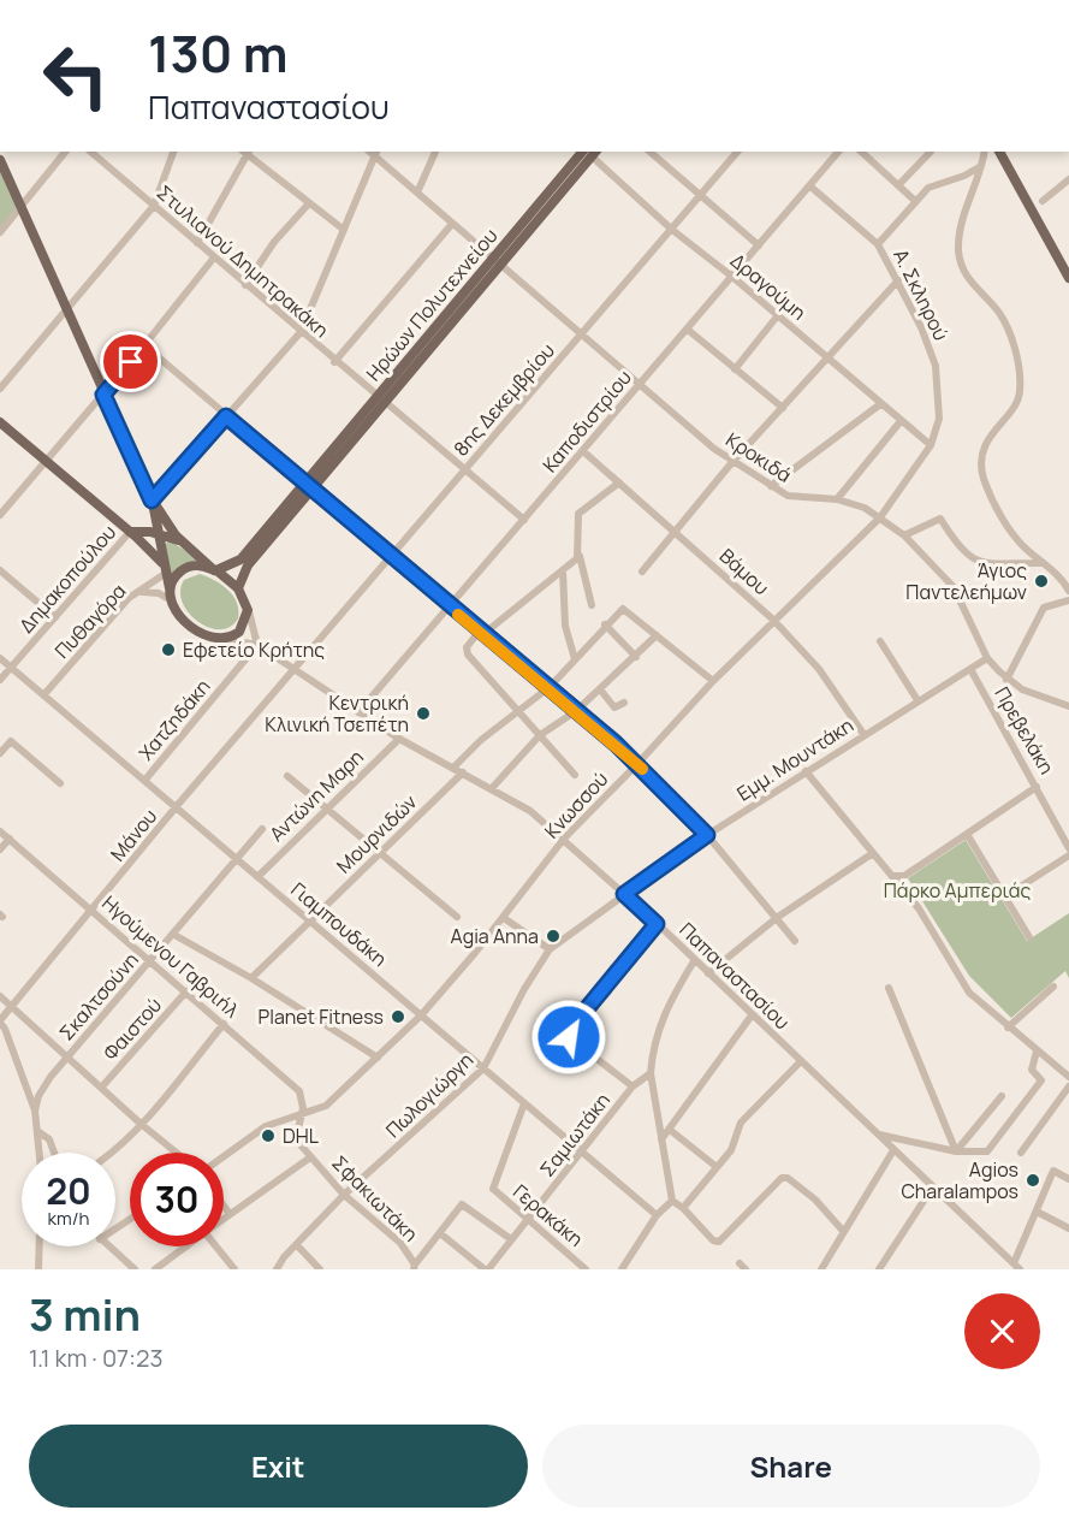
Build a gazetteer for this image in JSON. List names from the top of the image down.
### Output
{
  "streets": {
    "main road": ["Ηρώων Πολυτεχνείου"],
    "street": [
      "Στυλιανού Δημητρακάκη",
      "Δραγούμη",
      "Α. Σκληρού",
      "8ης Δεκεμβρίου",
      "Καποδιστρίου",
      "Κροκιδά",
      "Βάμου",
      "Δημακοπούλου",
      "Πυθαγόρα",
      "Χατζηδάκη",
      "Πρεβελάκη",
      "Εμμ. Μουντάκη",
      "Αντώνη Μαρη",
      "Κνωσσού",
      "Μουρνιδών",
      "Μάνου",
      "Γιαμπουδάκη",
      "Ηγούμενου Γαβριήλ",
      "Παπαναστασίου",
      "Σκαλτσούνη",
      "Φαιστού",
      "Πωλογιώργη",
      "Σαμιωτάκη",
      "Σφακιωτάκη",
      "Γερακάκη"
    ]
  },
  "crossings": [
    ["Στυλιανού Δημητρακάκη", "Ηρώων Πολυτεχνείου"],
    ["Στυλιανού Δημητρακάκη", "8ης Δεκεμβρίου"],
    ["Στυλιανού Δημητρακάκη", "Καποδιστρίου"],
    ["Δραγούμη", "Α. Σκληρού"],
    ["Δραγούμη", "Ηρώων Πολυτεχνείου"],
    ["Δραγούμη", "8ης Δεκεμβρίου"],
    ["Δραγούμη", "Καποδιστρίου"],
    ["Α. Σκληρού", "Καποδιστρίου"],
    ["Α. Σκληρού", "Κροκιδά"],
    ["Α. Σκληρού", "Κνωσσού"],
    ["Ηρώων Πολυτεχνείου", "Κροκιδά"],
    ["8ης Δεκεμβρίου", "Κροκιδά"],
    ["8ης Δεκεμβρίου", "Μάνου"],
    ["8ης Δεκεμβρίου", "Παπαναστασίου"],
    ["Καποδιστρίου", "Κροκιδά"],
    ["Καποδιστρίου", "Βάμου"],
    ["Καποδιστρίου", "Παπαναστασίου"],
    ["Κροκιδά", "Εμμ. Μουντάκη"],
    ["Κροκιδά", "Κνωσσού"],
    ["Βάμου", "Εμμ. Μουντάκη"],
    ["Βάμου", "Κνωσσού"],
    ["Δημακοπούλου", "Γιαμπουδάκη"],
    ["Πυθαγόρα", "Γιαμπουδάκη"],
    ["Χατζηδάκη", "Γιαμπουδάκη"],
    ["Χατζηδάκη", "Παπαναστασίου"],
    ["Πρεβελάκη", "Εμμ. Μουντάκη"],
    ["Εμμ. Μουντάκη", "Παπαναστασίου"],
    ["Εμμ. Μουντάκη", "Πωλογιώργη"],
    ["Αντώνη Μαρη", "Γιαμπουδάκη"],
    ["Αντώνη Μαρη", "Παπαναστασίου"],
    ["Κνωσσού", "Γιαμπουδάκη"],
    ["Κνωσσού", "Ηγούμενου Γαβριήλ"],
    ["Κνωσσού", "Παπαναστασίου"],
    ["Κνωσσού", "Σφακιωτάκη"],
    ["Μουρνιδών", "Γιαμπουδάκη"],
    ["Μουρνιδών", "Παπαναστασίου"],
    ["Μάνου", "Γιαμπουδάκη"],
    ["Μάνου", "Ηγούμενου Γαβριήλ"],
    ["Μάνου", "Παπαναστασίου"],
    ["Γιαμπουδάκη", "Σκαλτσούνη"],
    ["Γιαμπουδάκη", "Πωλογιώργη"],
    ["Γιαμπουδάκη", "Σαμιωτάκη"],
    ["Γιαμπουδάκη", "Γερακάκη"],
    ["Ηγούμενου Γαβριήλ", "Σκαλτσούνη"],
    ["Ηγούμενου Γαβριήλ", "Φαιστού"],
    ["Ηγούμενου Γαβριήλ", "Σφακιωτάκη"],
    ["Παπαναστασίου", "Πωλογιώργη"],
    ["Πωλογιώργη", "Σφακιωτάκη"],
    ["Σαμιωτάκη", "Γερακάκη"]
  ],
  "parks": ["Πάρκο Αμπεριάς"],
  "places": [
    "Άγιος Παντελεήμων",
    "Εφετείο Κρήτης",
    "Κεντρική Κλινική Τσεπέτη",
    "Agia Anna",
    "Planet Fitness",
    "DHL",
    "Agios Charalampos"
  ],
  "page": {
    "turn": ["130 m", "Παπαναστασίου"],
    "speed": "20 km/h",
    "limit": "30",
    "heading": ["3 min", "1.1 km · 07:23"],
    "buttons": ["Exit", "Share"]
  }
}
